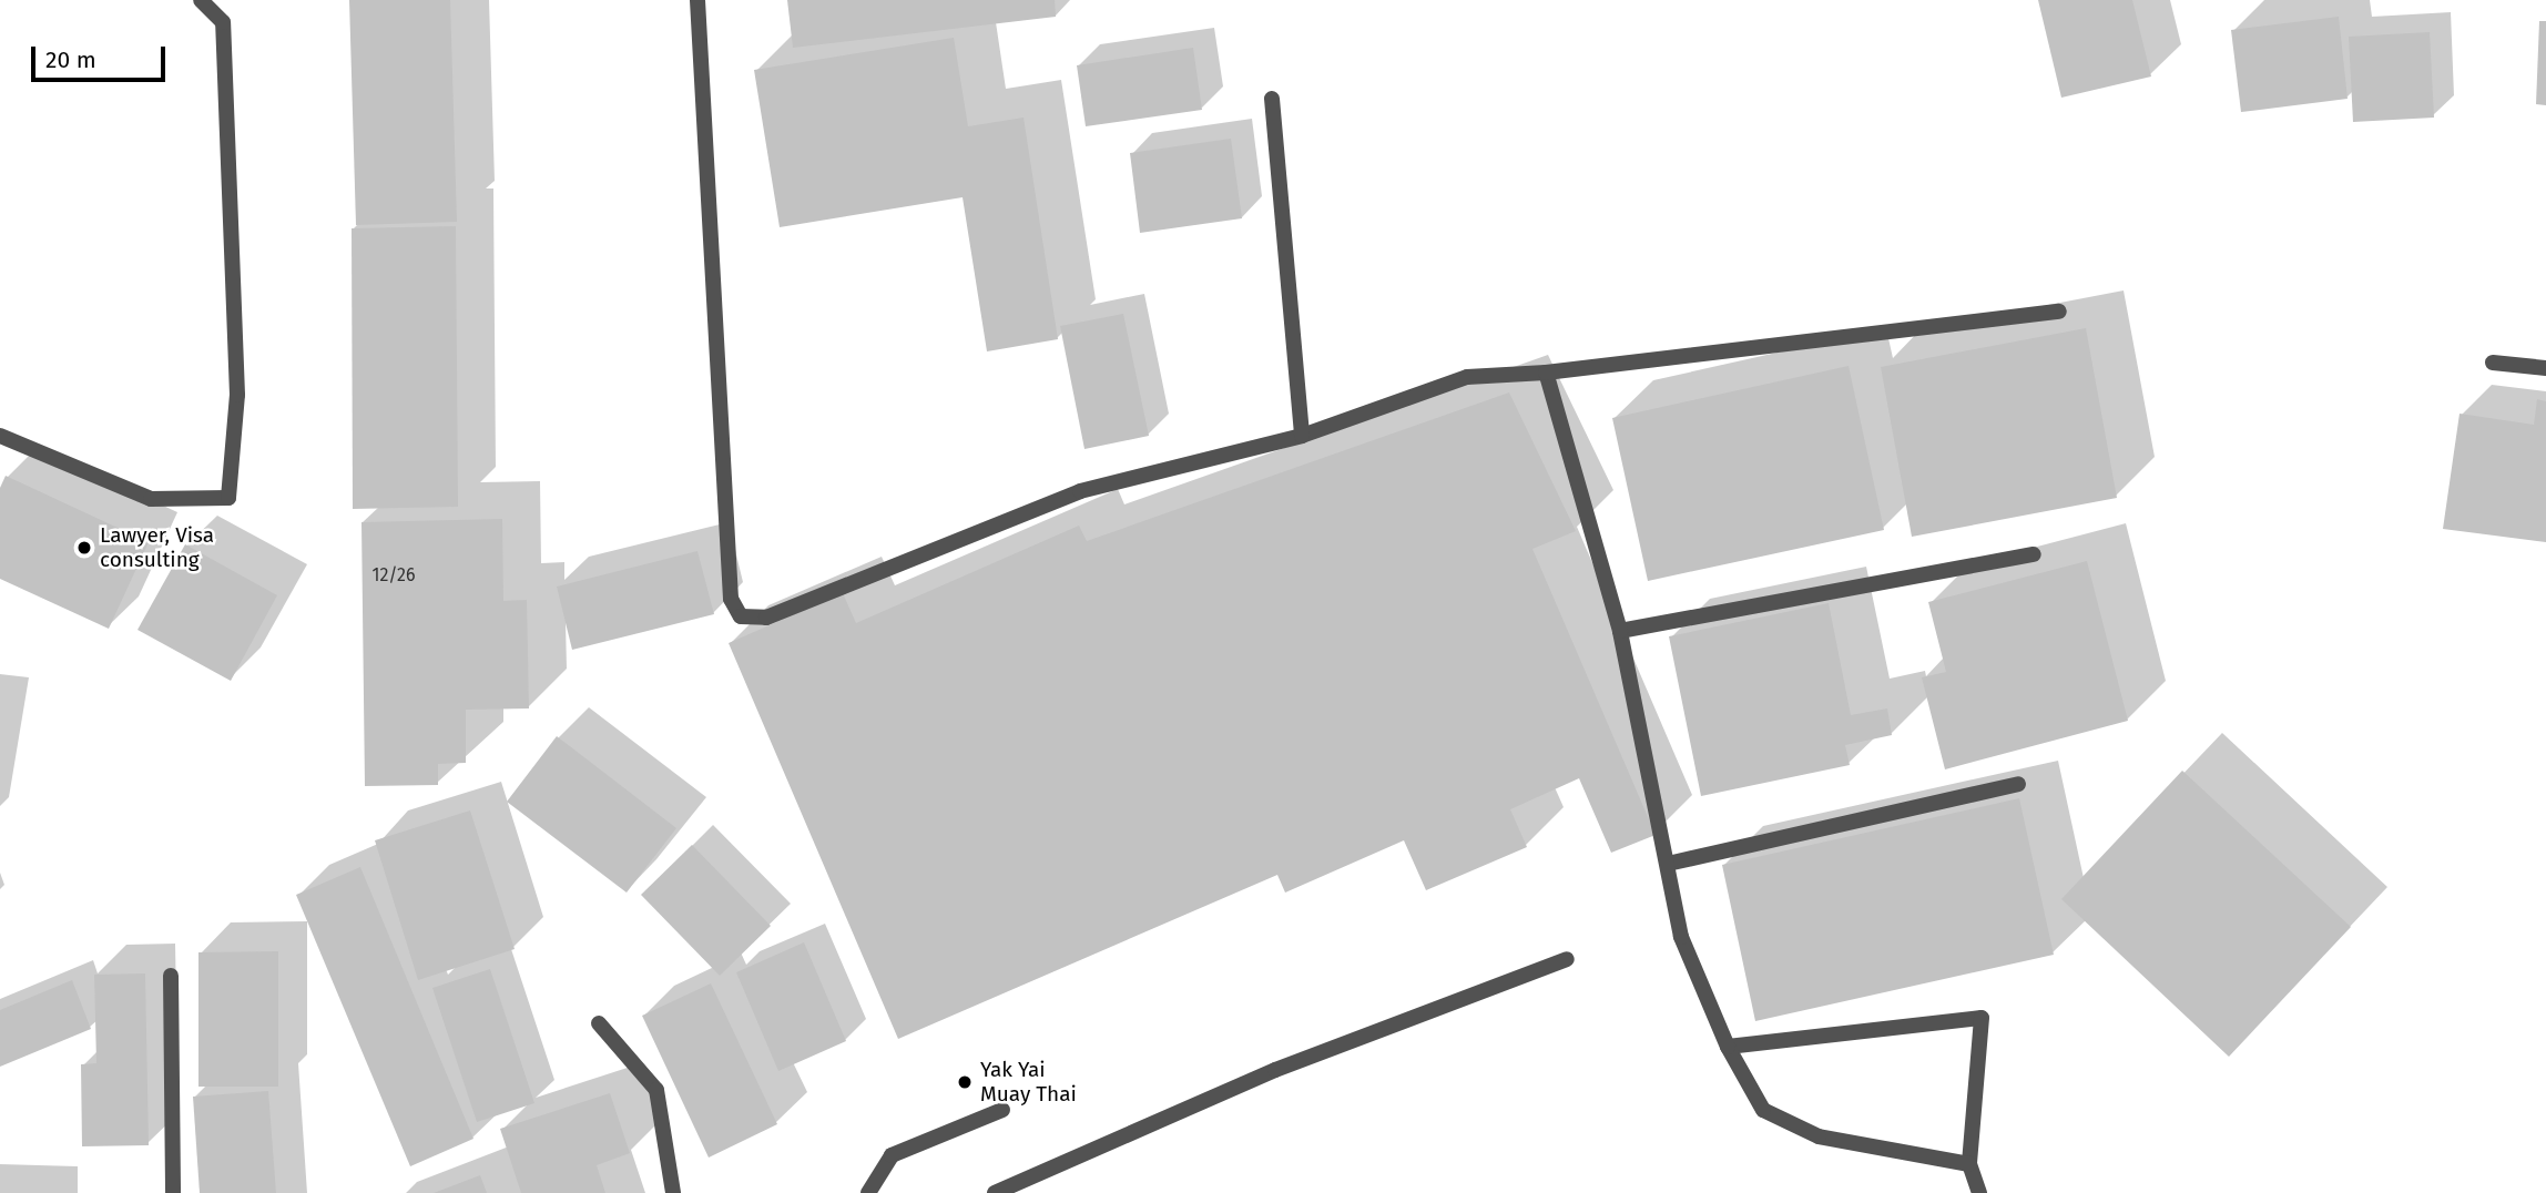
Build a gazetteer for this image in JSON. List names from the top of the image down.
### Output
{
  "places": ["Lawyer, Visa consulting", "Yak Yai Muay Thai"],
  "house_numbers": ["12/26"],
  "scale_bar": "20 m"
}
